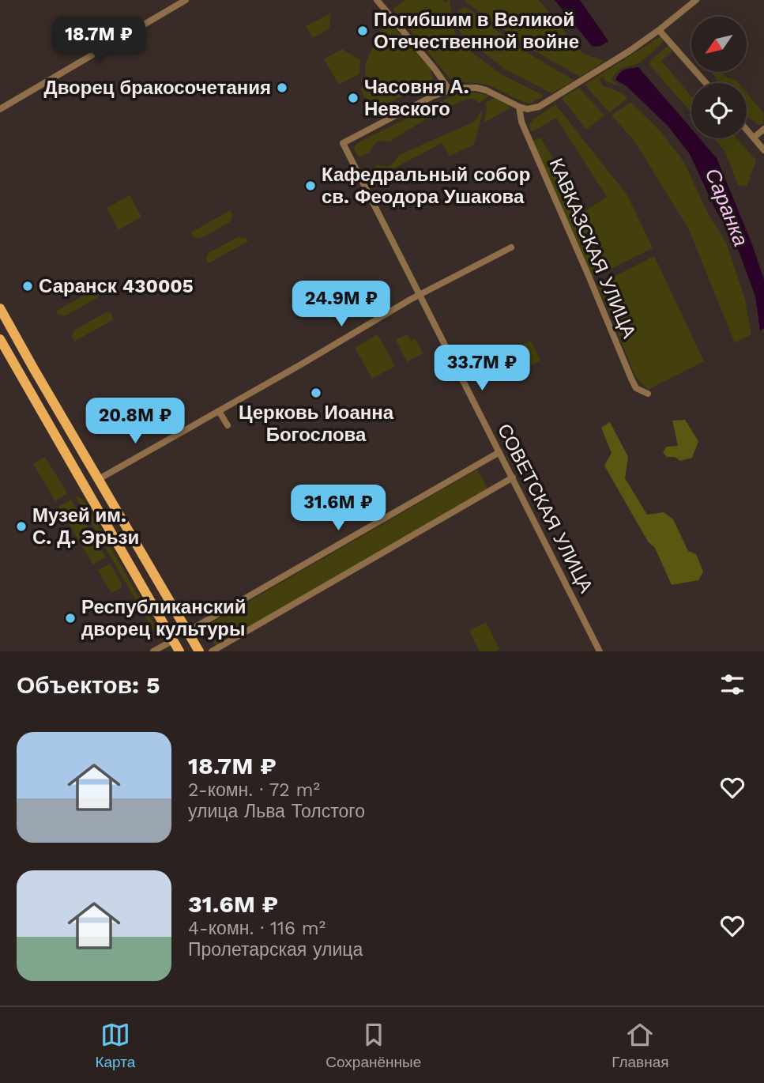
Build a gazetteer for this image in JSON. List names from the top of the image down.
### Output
{
  "streets": {
    "street": ["КАВКАЗСКАЯ УЛИЦА", "СОВЕТСКАЯ УЛИЦА"]
  },
  "water": ["Саранка"],
  "places": [
    "Погибшим в Великой Отечественной войне",
    "Дворец бракосочетания",
    "Часовня А. Невского",
    "Кафедральный собор св. Феодора Ушакова",
    "Саранск 430005",
    "Церковь Иоанна Богослова",
    "Музей им. С. Д. Эрьзи",
    "Республиканский дворец культуры"
  ],
  "north": "bottom left",
  "page": {
    "price": [
      "18.7M ₽",
      "24.9M ₽",
      "33.7M ₽",
      "20.8M ₽",
      "31.6M ₽"
    ],
    "heading": "Объектов: 5",
    "list": [
      {
        "name": "18.7M ₽",
        "note": "2-комн. · 72 m² · улица Льва Толстого"
      },
      {
        "name": "31.6M ₽",
        "note": "4-комн. · 116 m² · Пролетарская улица"
      }
    ],
    "tabs": ["Карта", "Сохранённые", "Главная"]
  }
}
